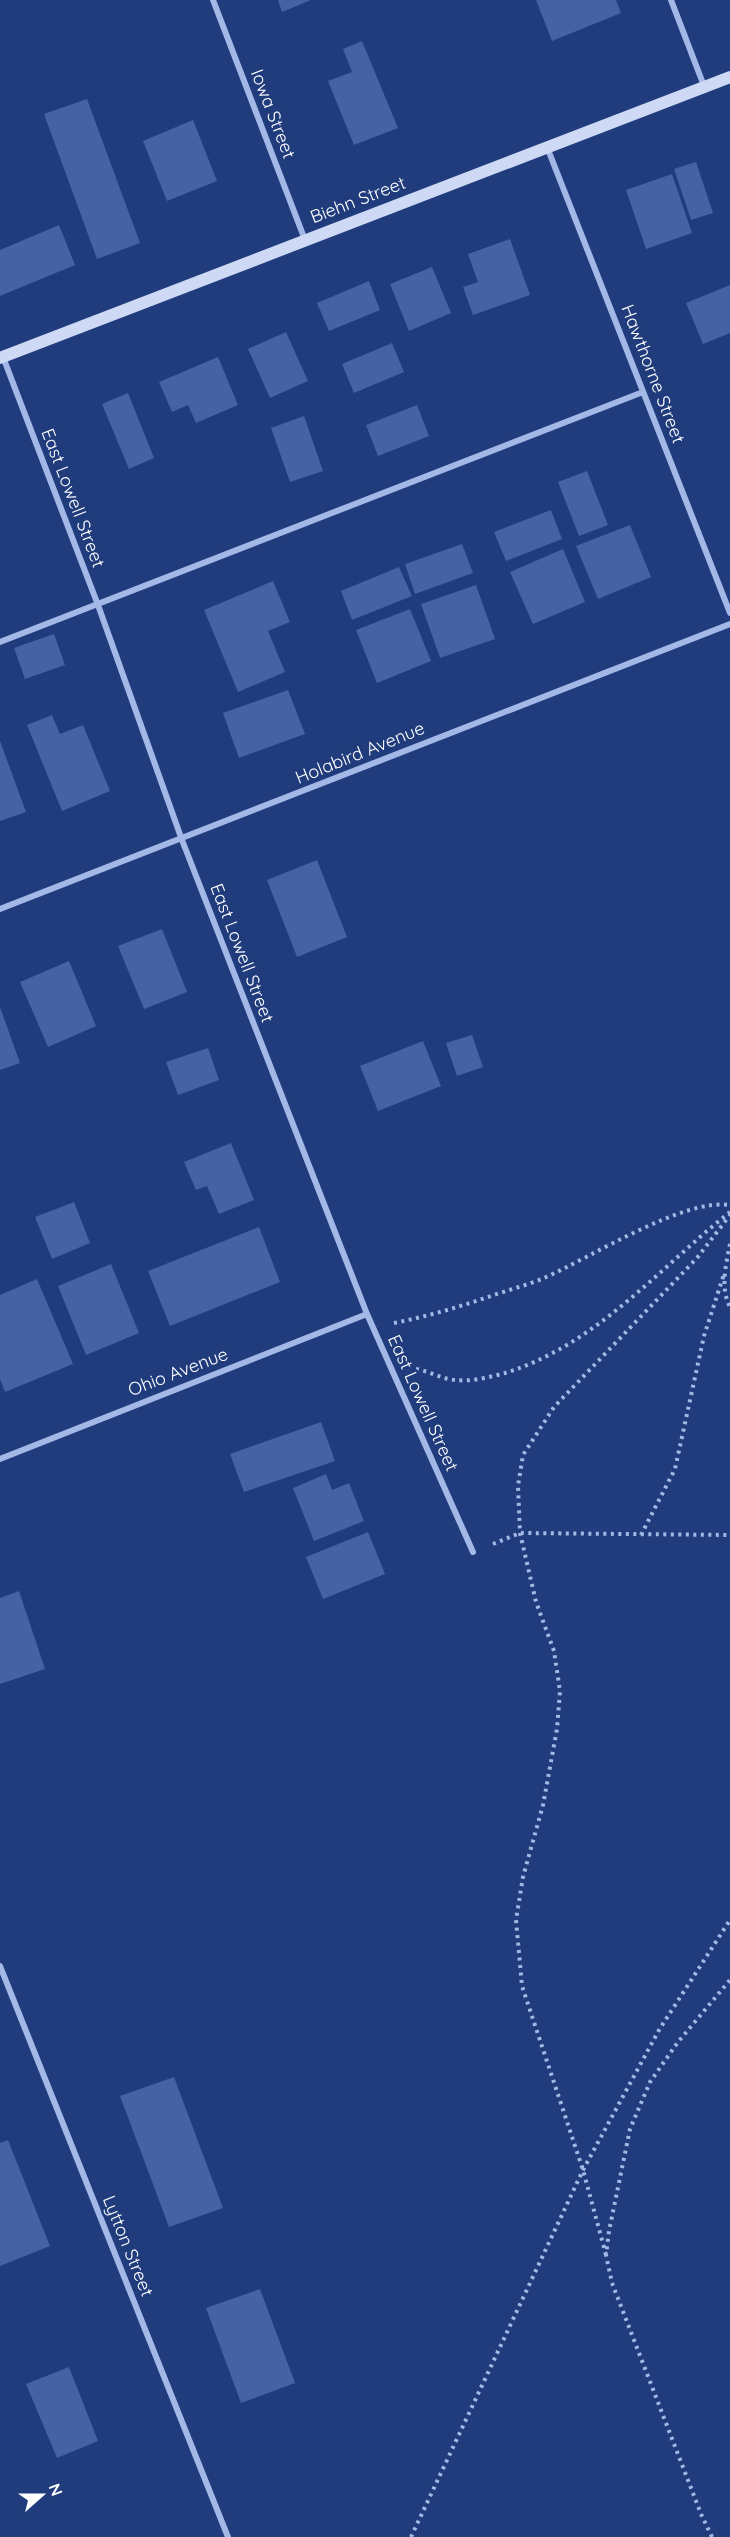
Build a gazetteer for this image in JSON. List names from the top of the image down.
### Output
{
  "streets": {
    "street": [
      "Iowa Street",
      "Biehn Street",
      "Hawthorne Street",
      "East Lowell Street",
      "Holabird Avenue",
      "Ohio Avenue",
      "Lytton Street"
    ]
  },
  "crossings": [
    ["Iowa Street", "Biehn Street"],
    ["Biehn Street", "Hawthorne Street"],
    ["Biehn Street", "East Lowell Street"],
    ["East Lowell Street", "Holabird Avenue"],
    ["East Lowell Street", "Ohio Avenue"]
  ],
  "north": "right"
}
